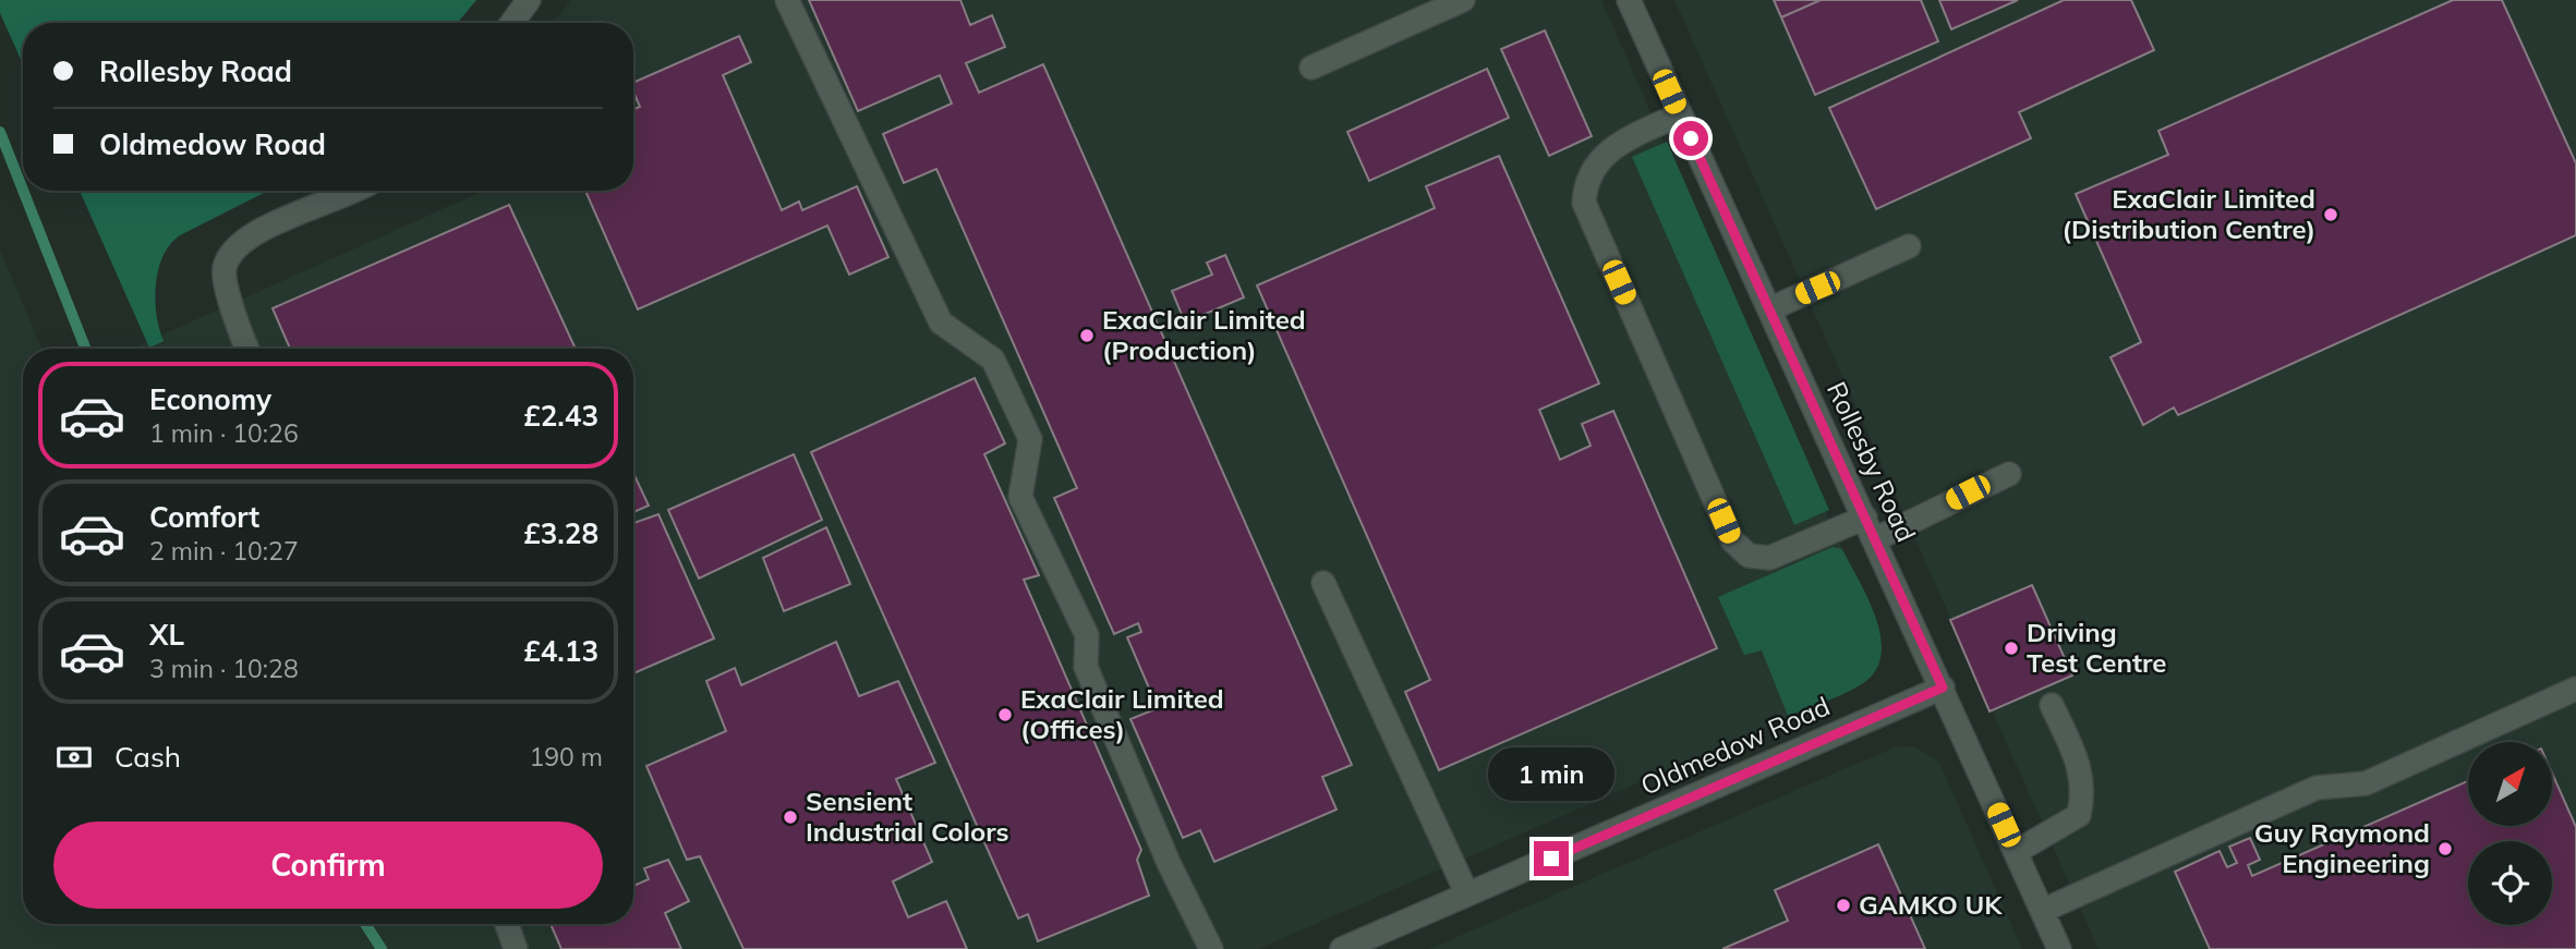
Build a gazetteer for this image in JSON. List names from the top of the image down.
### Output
{
  "streets": {
    "street": ["Rollesby Road", "Oldmedow Road"]
  },
  "crossings": [
    ["Rollesby Road", "Oldmedow Road"]
  ],
  "places": [
    "ExaClair Limited (Distribution Centre)",
    "ExaClair Limited (Production)",
    "Driving Test Centre",
    "ExaClair Limited (Offices)",
    "Sensient Industrial Colors",
    "Guy Raymond Engineering",
    "GAMKO UK"
  ],
  "north": "top right",
  "page": {
    "banner": ["Rollesby Road", "Oldmedow Road"],
    "list": [
      {
        "name": "Economy",
        "note": "1 min · 10:26",
        "value": "£2.43"
      },
      {
        "name": "Comfort",
        "note": "2 min · 10:27",
        "value": "£3.28"
      },
      {
        "name": "XL",
        "note": "3 min · 10:28",
        "value": "£4.13"
      }
    ],
    "pay": ["Cash", "190 m"],
    "bubble": "1 min",
    "buttons": "Confirm"
  }
}
